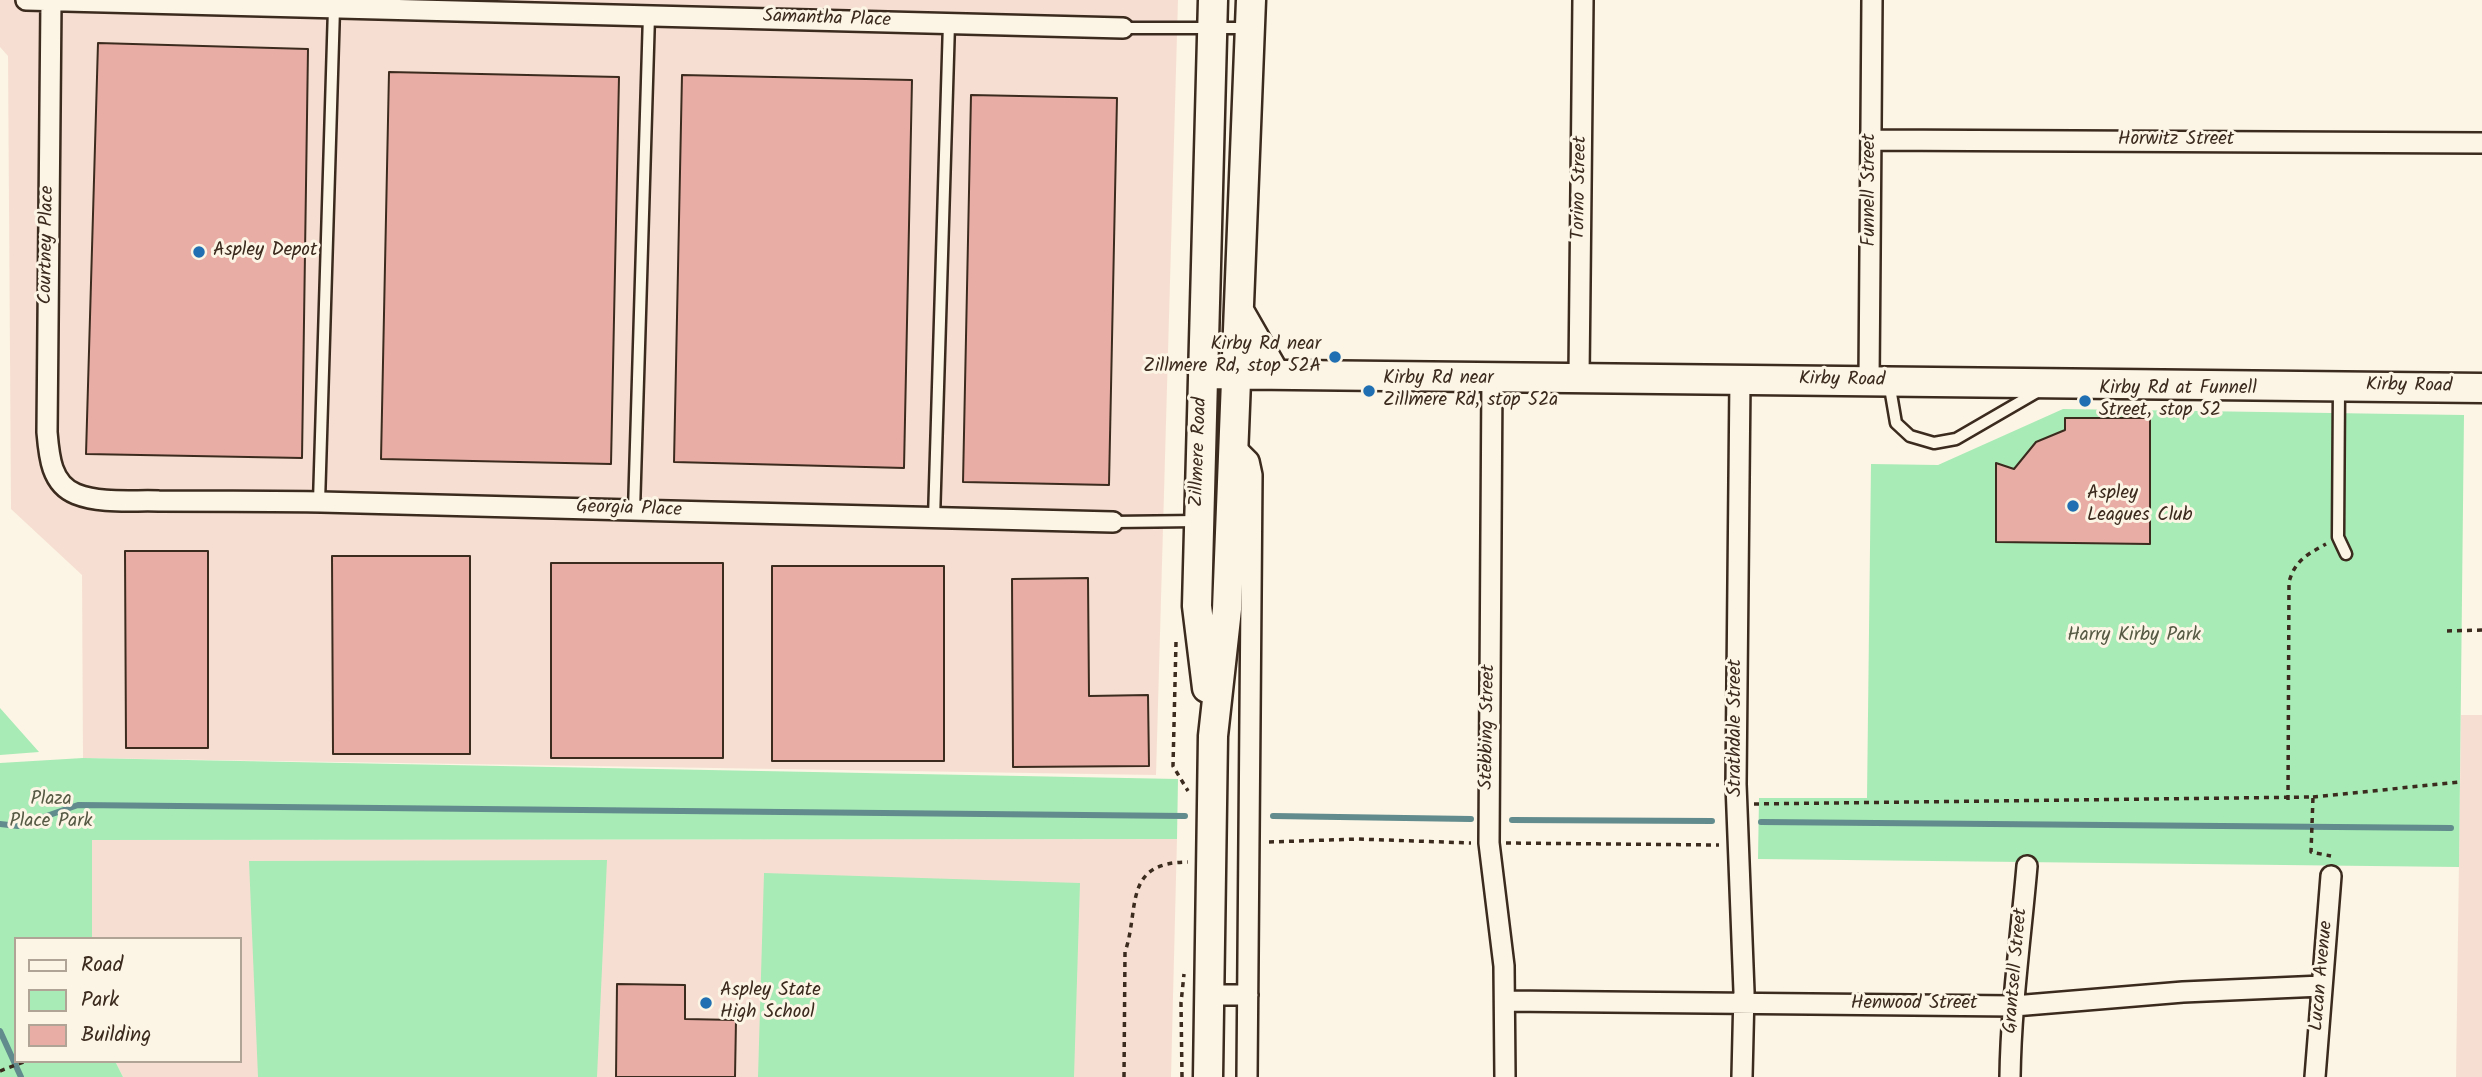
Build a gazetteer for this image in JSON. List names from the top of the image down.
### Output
{
  "streets": {
    "main road": ["Kirby Road", "Zillmere Road"],
    "street": [
      "Samantha Place",
      "Horwitz Street",
      "Torino Street",
      "Funnell Street",
      "Courtney Place",
      "Georgia Place",
      "Stebbing Street",
      "Strathdale Street",
      "Grantsell Street",
      "Lucan Avenue",
      "Henwood Street"
    ]
  },
  "crossings": [
    ["Samantha Place", "Courtney Place"],
    ["Samantha Place", "Zillmere Road"],
    ["Horwitz Street", "Funnell Street"],
    ["Torino Street", "Kirby Road"],
    ["Funnell Street", "Kirby Road"],
    ["Courtney Place", "Georgia Place"],
    ["Kirby Road", "Zillmere Road"],
    ["Kirby Road", "Stebbing Street"],
    ["Kirby Road", "Strathdale Street"],
    ["Zillmere Road", "Georgia Place"],
    ["Stebbing Street", "Henwood Street"],
    ["Strathdale Street", "Henwood Street"],
    ["Grantsell Street", "Henwood Street"],
    ["Lucan Avenue", "Henwood Street"]
  ],
  "parks": ["Harry Kirby Park", "Plaza Place Park"],
  "places": [
    "Aspley Depot",
    "Kirby Rd near Zillmere Rd, stop 52A",
    "Kirby Rd near Zillmere Rd, stop 52a",
    "Kirby Rd at Funnell Street, stop 52",
    "Aspley Leagues Club",
    "Aspley State High School"
  ],
  "legend": ["Road", "Park", "Building"]
}
